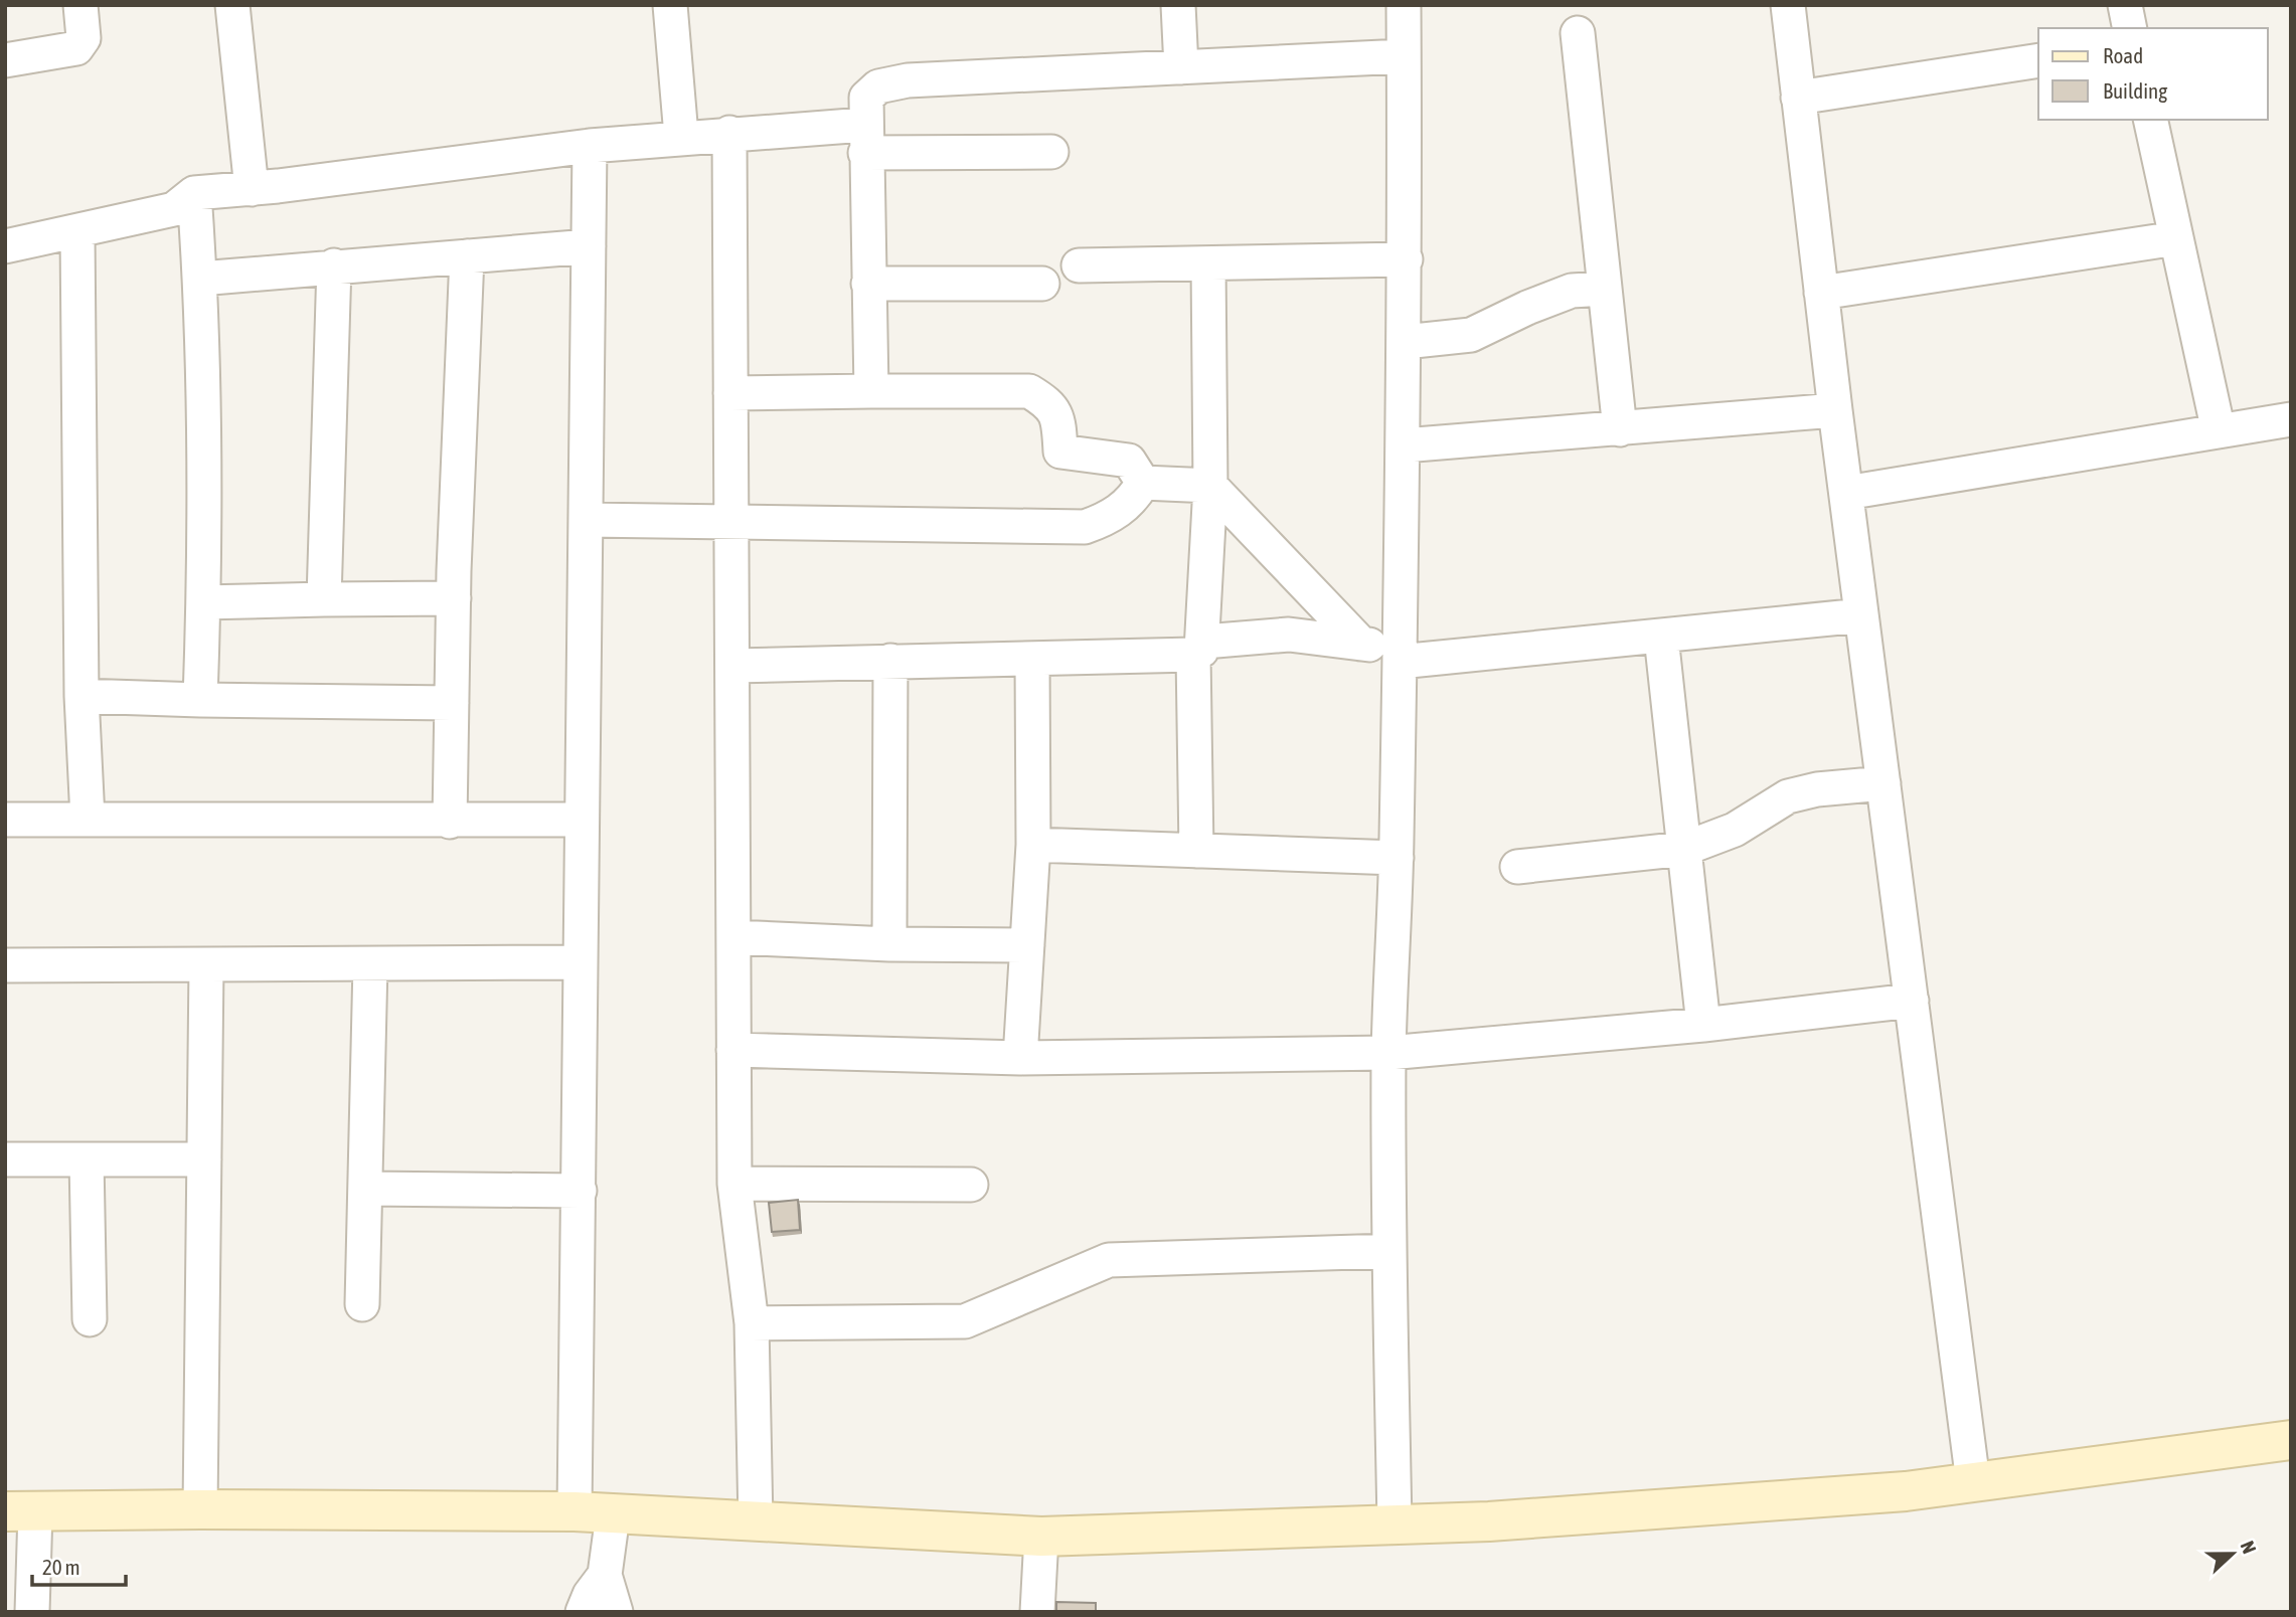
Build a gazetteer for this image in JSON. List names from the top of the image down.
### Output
{
  "legend": ["Road", "Building"],
  "scale_bar": "20 m",
  "north": "right"
}
